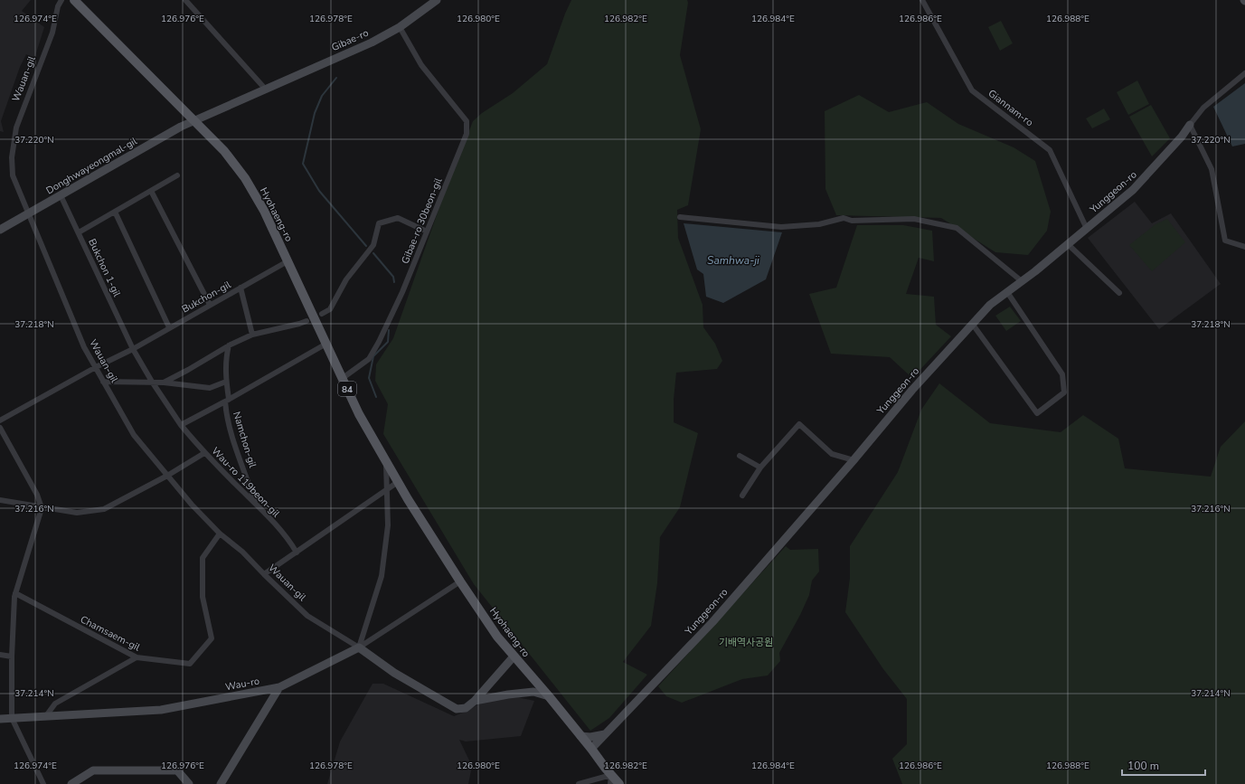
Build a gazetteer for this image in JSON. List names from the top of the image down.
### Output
{
  "streets": {
    "main road": ["Hyohaeng-ro", "84"],
    "street": [
      "Gibae-ro",
      "Wauan-gil",
      "Giannam-ro",
      "Donghwayeongmal-gil",
      "Yunggeon-ro",
      "Gibae-ro 30beon-gil",
      "Bukchon 1-gil",
      "Bukchon-gil",
      "Namchon-gil",
      "Wau-ro 119beon-gil",
      "Chamsaem-gil",
      "Wau-ro"
    ]
  },
  "crossings": [
    ["Gibae-ro", "Donghwayeongmal-gil"],
    ["Gibae-ro", "Hyohaeng-ro"],
    ["Gibae-ro", "Gibae-ro 30beon-gil"],
    ["Wauan-gil", "Donghwayeongmal-gil"],
    ["Wauan-gil", "Hyohaeng-ro"],
    ["Wauan-gil", "Bukchon-gil"],
    ["Wauan-gil", "Chamsaem-gil"],
    ["Wauan-gil", "Wau-ro"],
    ["Giannam-ro", "Yunggeon-ro"],
    ["Donghwayeongmal-gil", "Hyohaeng-ro"],
    ["Donghwayeongmal-gil", "Bukchon 1-gil"],
    ["Yunggeon-ro", "Hyohaeng-ro"],
    ["Hyohaeng-ro", "Gibae-ro 30beon-gil"],
    ["Hyohaeng-ro", "Bukchon-gil"],
    ["Hyohaeng-ro", "Wau-ro"],
    ["Bukchon 1-gil", "Bukchon-gil"],
    ["Bukchon 1-gil", "Wau-ro 119beon-gil"],
    ["Bukchon-gil", "Wau-ro 119beon-gil"],
    ["Namchon-gil", "Wau-ro 119beon-gil"]
  ],
  "water": ["Samhwa-ji"],
  "parks": ["기배역사공원"],
  "scale_bar": "100 m",
  "coordinates": [
    "126.974°E",
    "126.976°E",
    "126.978°E",
    "126.980°E",
    "126.982°E",
    "126.984°E",
    "126.986°E",
    "126.988°E",
    "37.220°N",
    "37.218°N",
    "37.216°N",
    "37.214°N"
  ]
}
